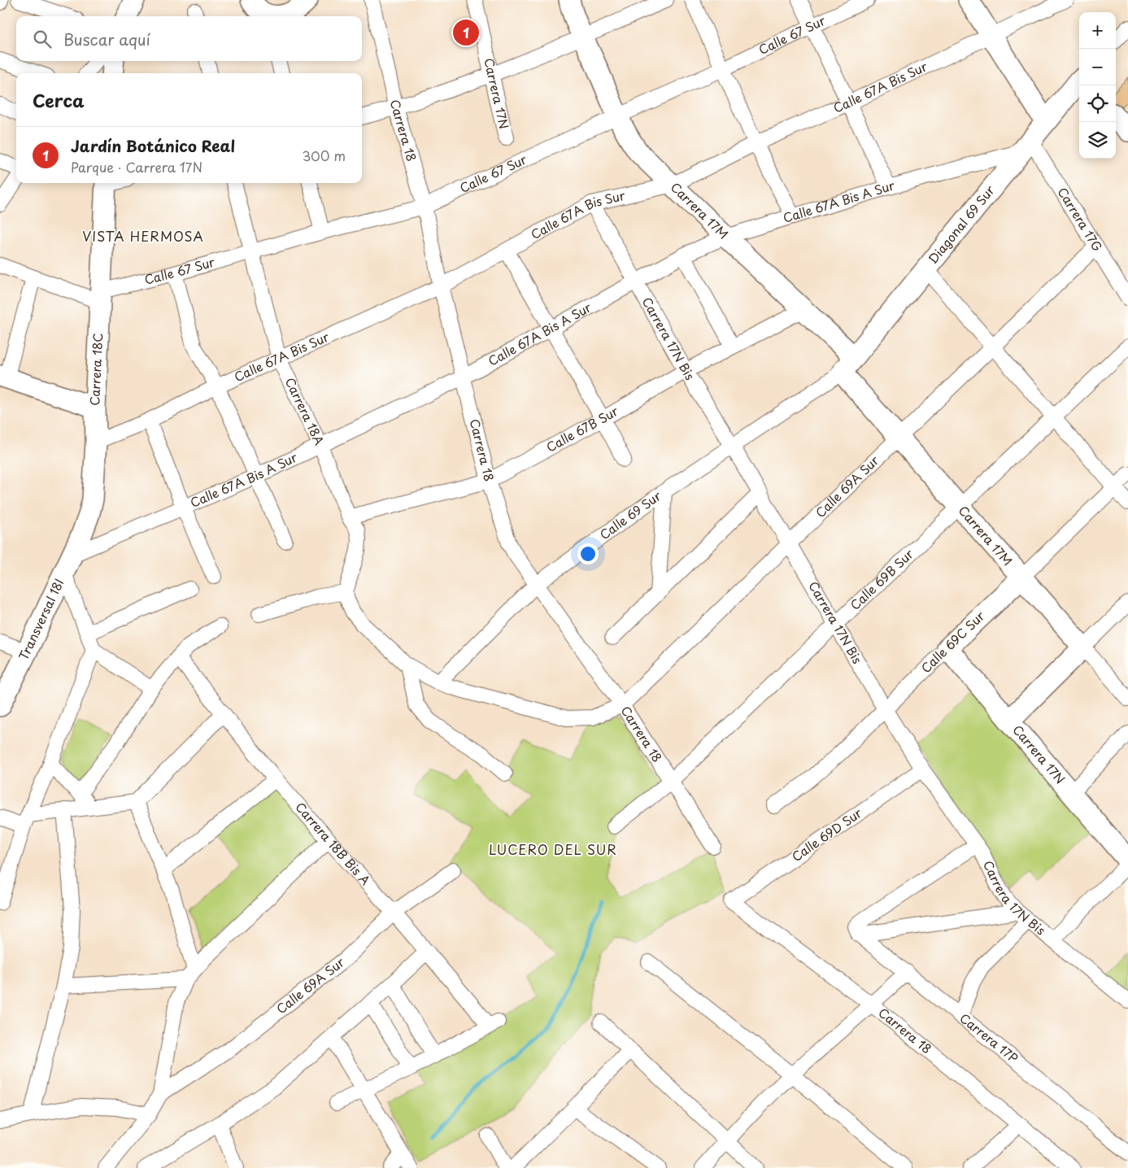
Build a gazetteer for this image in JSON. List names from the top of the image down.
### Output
{
  "streets": {
    "street": [
      "Calle 67 Sur",
      "Calle 67A Bis Sur",
      "Carrera 17N",
      "Carrera 18",
      "Calle 67A Bis A Sur",
      "Carrera 17M",
      "Carrera 17G",
      "Diagonal 69 Sur",
      "Carrera 17N Bis",
      "Carrera 18C",
      "Carrera 18A",
      "Calle 67B Sur",
      "Calle 69A Sur",
      "Calle 69 Sur",
      "Calle 69B Sur",
      "Transversal 18I",
      "Calle 69C Sur",
      "Calle 69D Sur",
      "Carrera 18B Bis A",
      "Carrera 17P"
    ]
  },
  "crossings": [
    ["Calle 67 Sur", "Carrera 18"],
    ["Calle 67 Sur", "Carrera 17M"],
    ["Calle 67 Sur", "Carrera 18C"],
    ["Calle 67 Sur", "Carrera 18A"],
    ["Calle 67A Bis Sur", "Carrera 18"],
    ["Calle 67A Bis Sur", "Carrera 17M"],
    ["Calle 67A Bis Sur", "Carrera 17N Bis"],
    ["Calle 67A Bis Sur", "Carrera 18C"],
    ["Calle 67A Bis Sur", "Carrera 18A"],
    ["Carrera 17N", "Calle 69C Sur"],
    ["Carrera 18", "Calle 67A Bis A Sur"],
    ["Carrera 18", "Calle 67B Sur"],
    ["Carrera 18", "Calle 69A Sur"],
    ["Carrera 18", "Calle 69 Sur"],
    ["Carrera 18", "Calle 69B Sur"],
    ["Carrera 18", "Calle 69D Sur"],
    ["Calle 67A Bis A Sur", "Carrera 17M"],
    ["Calle 67A Bis A Sur", "Carrera 17G"],
    ["Calle 67A Bis A Sur", "Diagonal 69 Sur"],
    ["Calle 67A Bis A Sur", "Carrera 17N Bis"],
    ["Calle 67A Bis A Sur", "Carrera 18C"],
    ["Calle 67A Bis A Sur", "Carrera 18A"],
    ["Calle 67A Bis A Sur", "Transversal 18I"],
    ["Carrera 17M", "Diagonal 69 Sur"],
    ["Carrera 17M", "Calle 67B Sur"],
    ["Carrera 17M", "Calle 69A Sur"],
    ["Carrera 17M", "Calle 69 Sur"],
    ["Carrera 17M", "Calle 69B Sur"],
    ["Carrera 17M", "Calle 69C Sur"],
    ["Carrera 17G", "Diagonal 69 Sur"],
    ["Carrera 17G", "Calle 69A Sur"],
    ["Diagonal 69 Sur", "Calle 69 Sur"],
    ["Carrera 17N Bis", "Calle 67B Sur"],
    ["Carrera 17N Bis", "Calle 69A Sur"],
    ["Carrera 17N Bis", "Calle 69 Sur"],
    ["Carrera 17N Bis", "Calle 69B Sur"],
    ["Carrera 17N Bis", "Calle 69C Sur"],
    ["Carrera 17N Bis", "Calle 69D Sur"],
    ["Carrera 18C", "Transversal 18I"],
    ["Carrera 18A", "Calle 67B Sur"],
    ["Carrera 18A", "Calle 69A Sur"],
    ["Calle 69A Sur", "Calle 69 Sur"],
    ["Calle 69A Sur", "Carrera 18B Bis A"]
  ],
  "districts": ["VISTA HERMOSA", "LUCERO DEL SUR"],
  "page": {
    "map_buttons": ["+", "−"],
    "search": "Buscar aquí",
    "pins": "1",
    "heading": "Cerca",
    "list": [
      {
        "mark": "1",
        "name": "Jardín Botánico Real",
        "note": "Parque · Carrera 17N",
        "value": "300 m"
      }
    ]
  }
}
